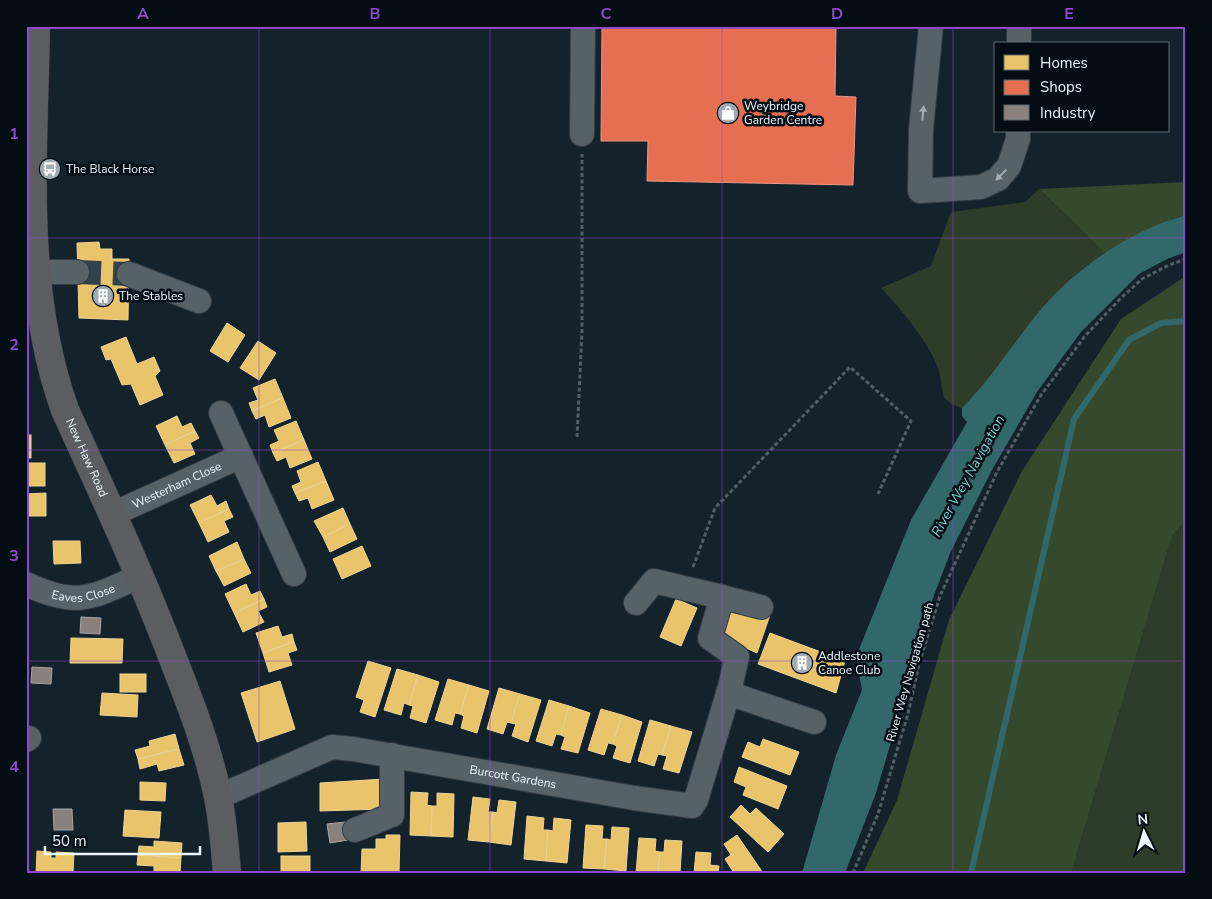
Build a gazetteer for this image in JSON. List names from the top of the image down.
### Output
{
  "streets": {
    "main road": ["New Haw Road"],
    "street": ["Westerham Close", "Eaves Close", "Burcott Gardens"],
    "path": ["River Wey Navigation path"]
  },
  "crossings": [
    ["New Haw Road", "Westerham Close"],
    ["New Haw Road", "Eaves Close"],
    ["New Haw Road", "Burcott Gardens"]
  ],
  "water": ["River Wey Navigation"],
  "places": {
    "shop": ["Weybridge Garden Centre"],
    "bus stop": ["The Black Horse"],
    "building": ["The Stables", "Addlestone Canoe Club"]
  },
  "legend": ["Homes", "Shops", "Industry"],
  "scale_bar": "50 m",
  "north": "top",
  "grid": {
    "columns": [
      "A",
      "B",
      "C",
      "D",
      "E"
    ],
    "rows": [
      "1",
      "2",
      "3",
      "4"
    ]
  }
}
